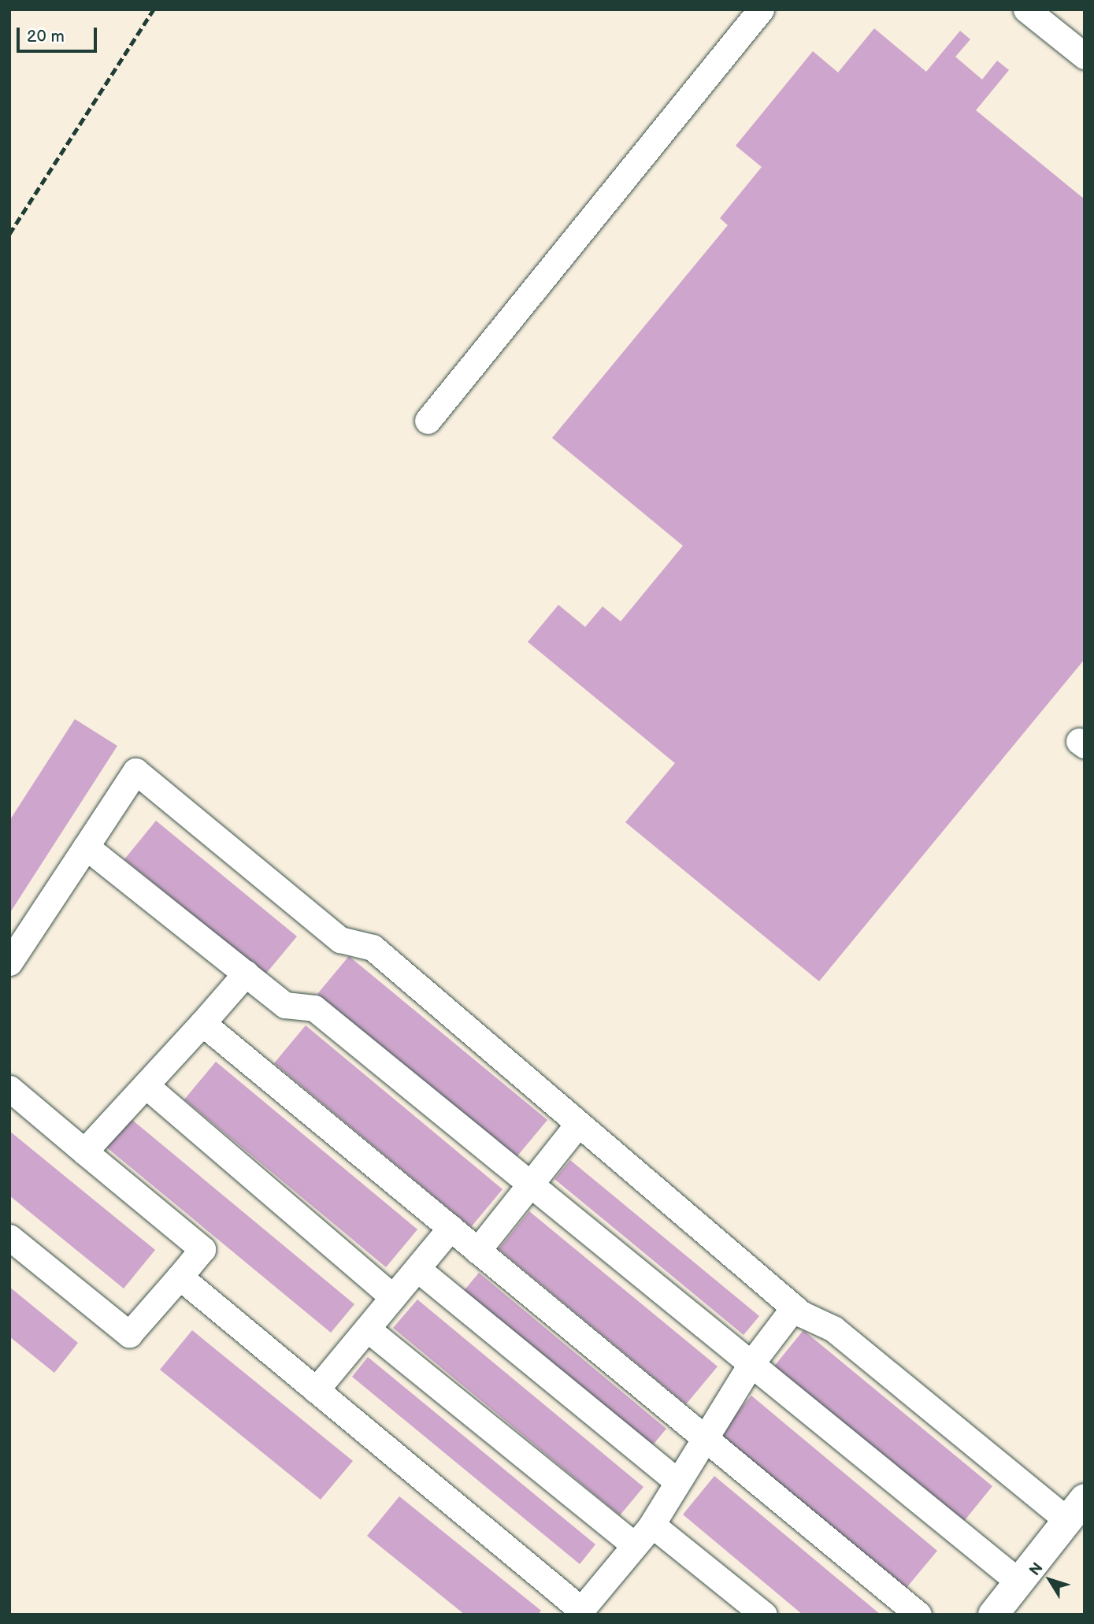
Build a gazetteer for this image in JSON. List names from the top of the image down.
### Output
{
  "scale_bar": "20 m",
  "north": "top left"
}
